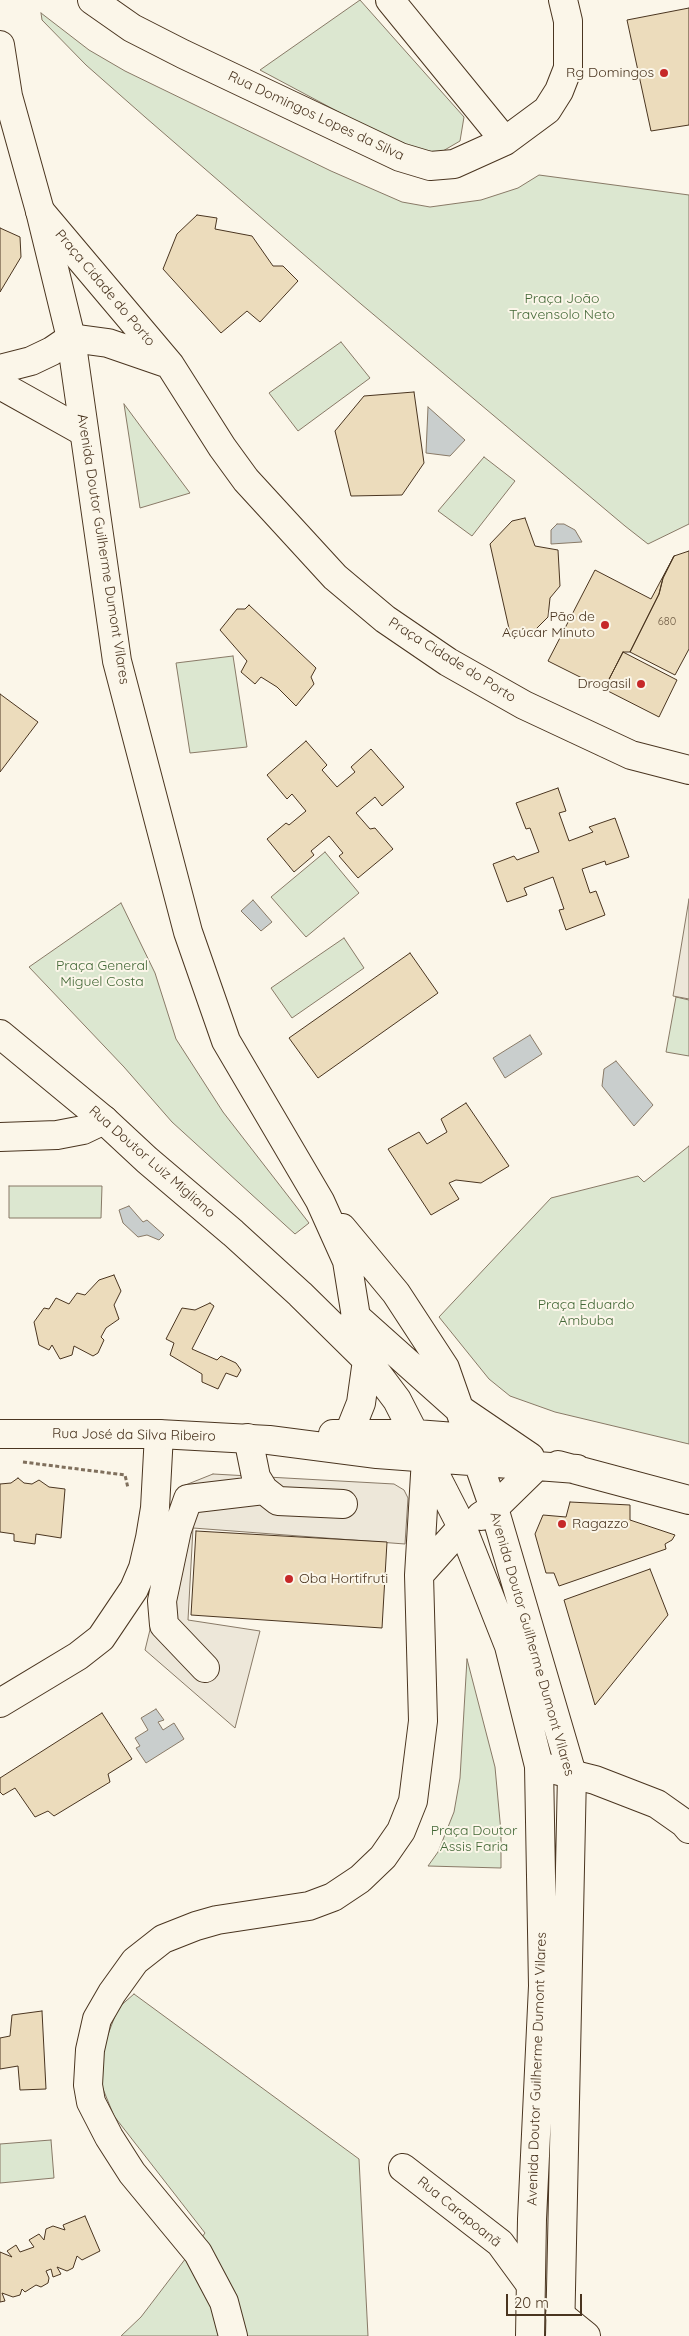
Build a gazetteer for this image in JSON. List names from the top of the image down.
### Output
{
  "streets": {
    "main road": [
      "Rua Domingos Lopes da Silva",
      "Praça Cidade do Porto",
      "Avenida Doutor Guilherme Dumont Vilares",
      "Rua Doutor Luiz Migliano",
      "Rua José da Silva Ribeiro",
      "Rua Carapoanã"
    ]
  },
  "crossings": [
    ["Praça Cidade do Porto", "Avenida Doutor Guilherme Dumont Vilares"],
    ["Avenida Doutor Guilherme Dumont Vilares", "Rua Doutor Luiz Migliano"],
    ["Avenida Doutor Guilherme Dumont Vilares", "Rua José da Silva Ribeiro"],
    ["Avenida Doutor Guilherme Dumont Vilares", "Rua Carapoanã"]
  ],
  "parks": [
    "Praça João Travensolo Neto",
    "Praça General Miguel Costa",
    "Praça Eduardo Ambuba",
    "Praça Doutor Assis Faria"
  ],
  "places": [
    "Rg Domingos",
    "Pão de Açúcar Minuto",
    "Drogasil",
    "Ragazzo",
    "Oba Hortifruti"
  ],
  "house_numbers": ["680"],
  "scale_bar": "20 m"
}
